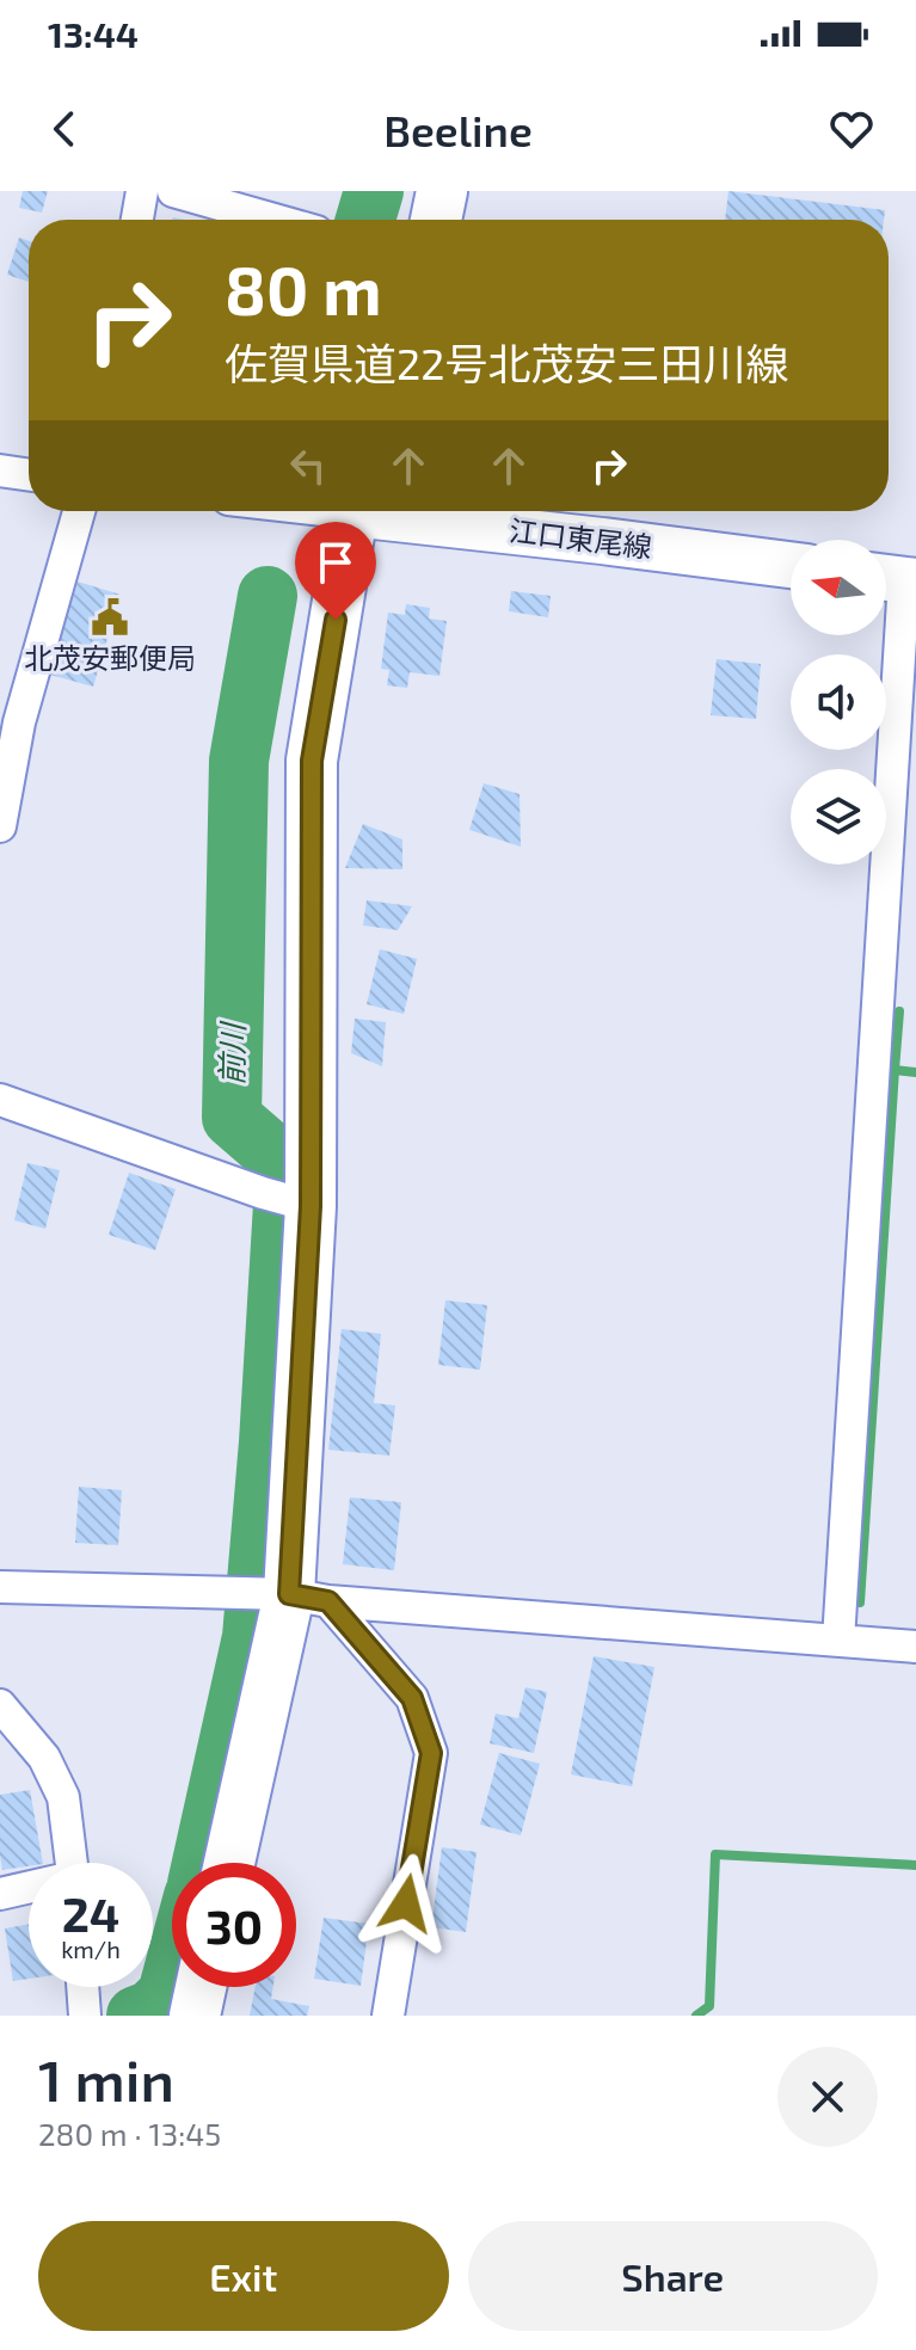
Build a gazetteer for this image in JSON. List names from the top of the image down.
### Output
{
  "streets": {
    "main road": ["江口東尾線"]
  },
  "water": ["前川"],
  "places": {
    "public building": ["北茂安郵便局"]
  },
  "north": "left",
  "page": {
    "status": "13:44",
    "header": "Beeline",
    "turn": ["80 m", "佐賀県道22号北茂安三田川線"],
    "speed": "24 km/h",
    "limit": "30",
    "heading": ["1 min", "280 m · 13:45"],
    "buttons": ["Exit", "Share"]
  }
}
